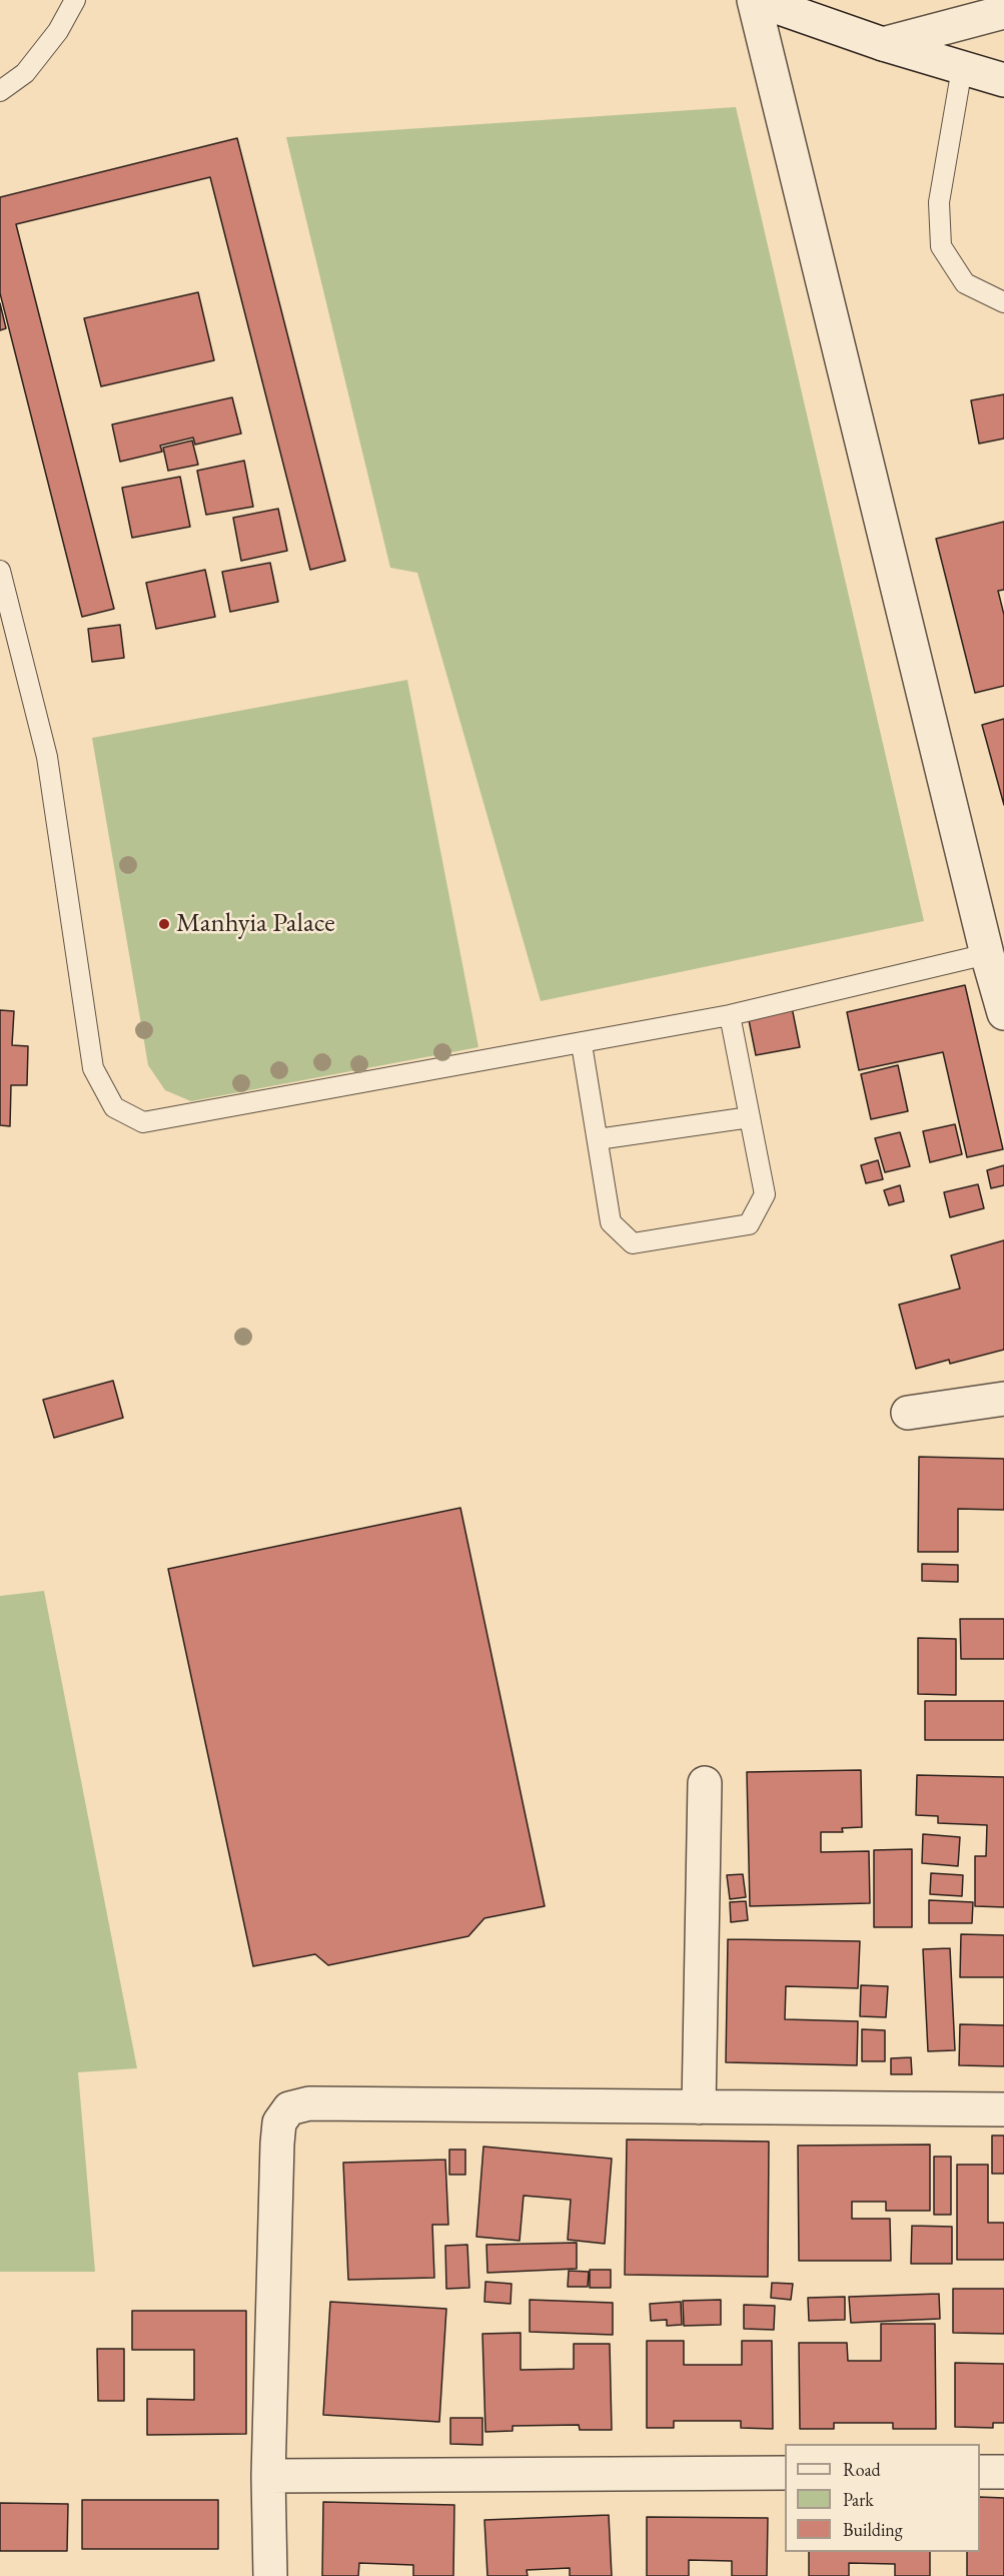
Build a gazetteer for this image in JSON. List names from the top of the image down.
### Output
{
  "places": ["Manhyia Palace"],
  "legend": ["Road", "Park", "Building"]
}
